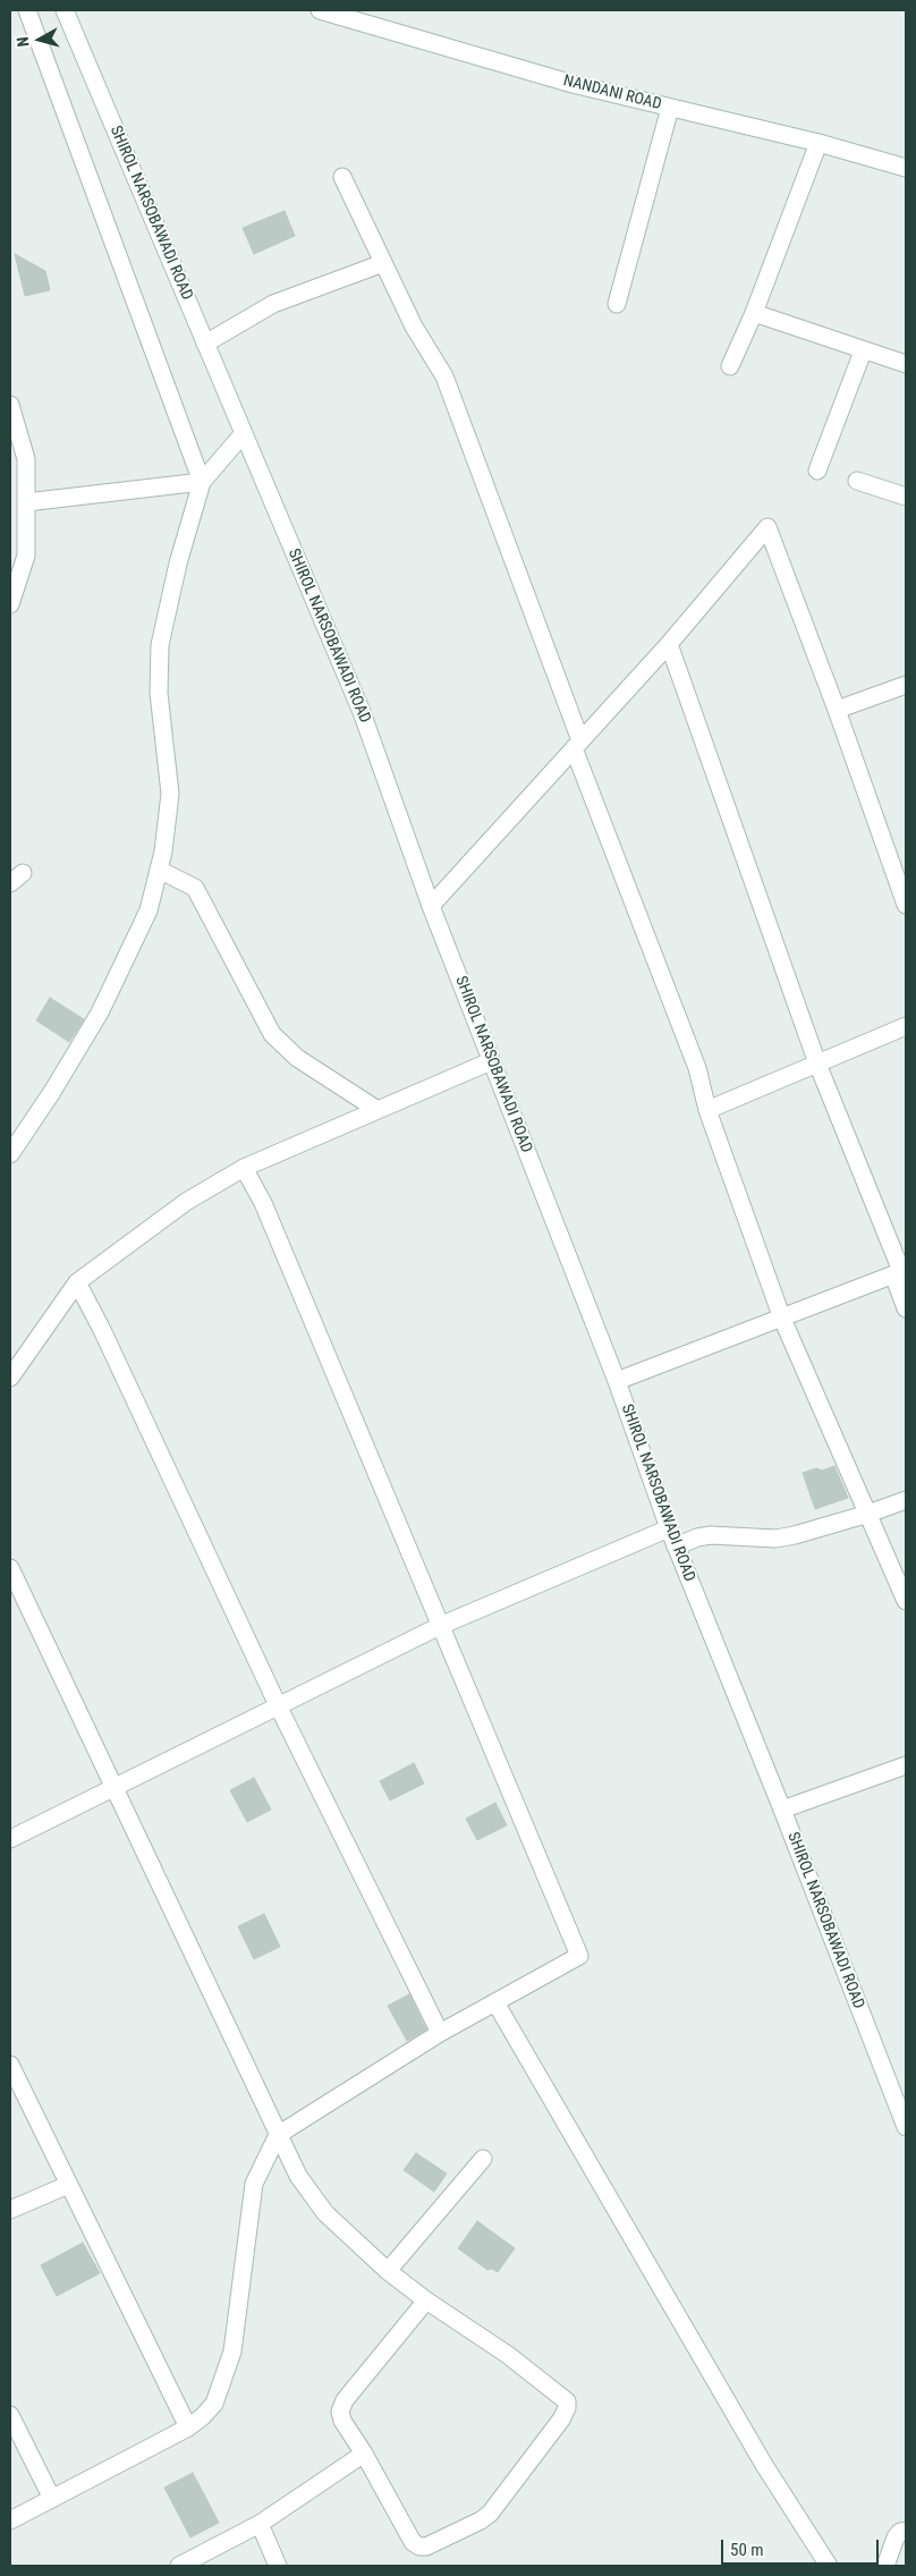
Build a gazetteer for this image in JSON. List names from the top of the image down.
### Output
{
  "streets": {
    "street": ["NANDANI ROAD", "SHIROL NARSOBAWADI ROAD"]
  },
  "scale_bar": "50 m",
  "north": "left"
}
